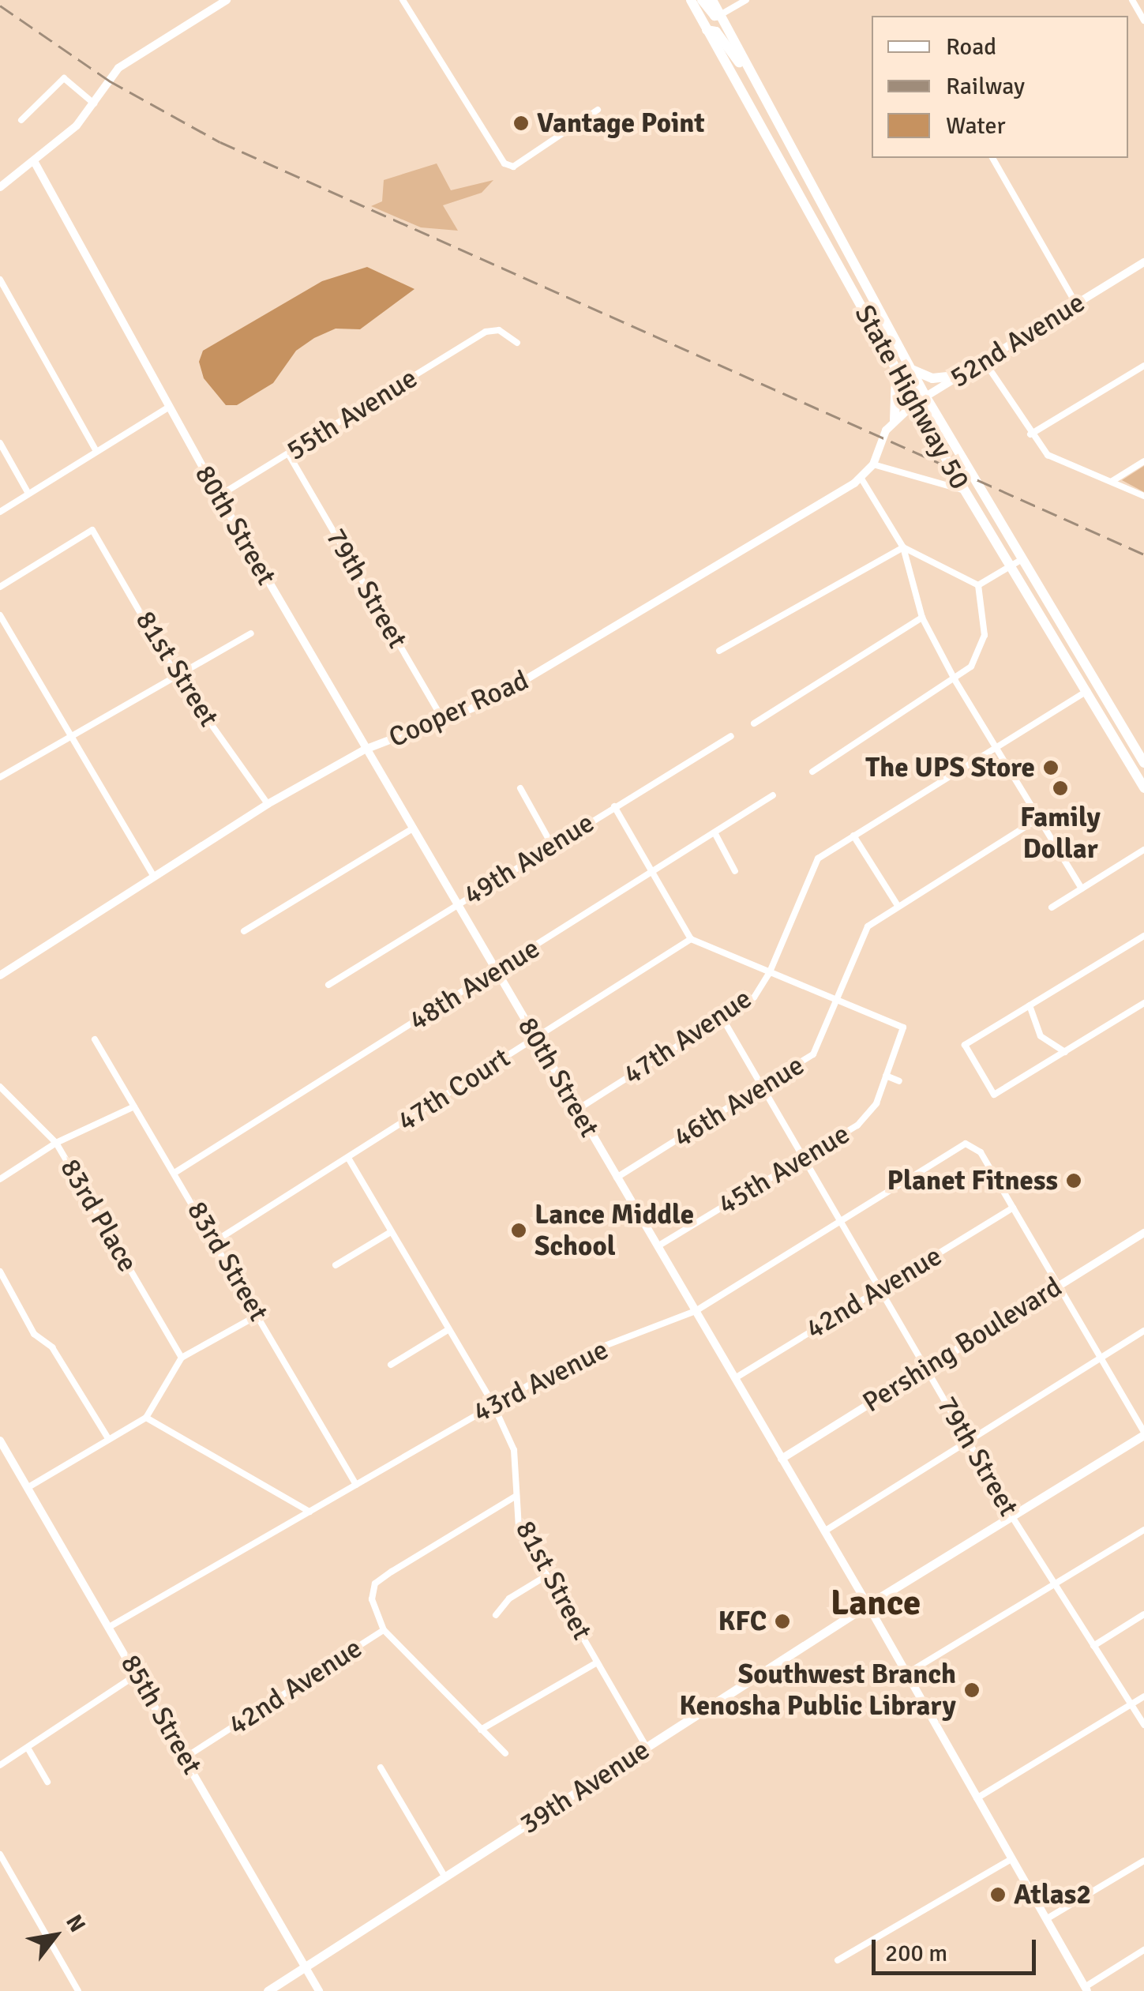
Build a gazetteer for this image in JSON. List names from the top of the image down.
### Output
{
  "streets": {
    "main road": ["State Highway 50", "39th Avenue"],
    "street": [
      "52nd Avenue",
      "55th Avenue",
      "80th Street",
      "79th Street",
      "81st Street",
      "Cooper Road",
      "49th Avenue",
      "48th Avenue",
      "47th Avenue",
      "47th Court",
      "46th Avenue",
      "45th Avenue",
      "83rd Place",
      "83rd Street",
      "42nd Avenue",
      "Pershing Boulevard",
      "43rd Avenue",
      "85th Street"
    ]
  },
  "crossings": [
    ["52nd Avenue", "State Highway 50"],
    ["52nd Avenue", "Cooper Road"],
    ["State Highway 50", "47th Avenue"],
    ["55th Avenue", "80th Street"],
    ["55th Avenue", "79th Street"],
    ["80th Street", "Cooper Road"],
    ["80th Street", "49th Avenue"],
    ["80th Street", "48th Avenue"],
    ["80th Street", "47th Avenue"],
    ["80th Street", "47th Court"],
    ["80th Street", "46th Avenue"],
    ["80th Street", "45th Avenue"],
    ["80th Street", "42nd Avenue"],
    ["80th Street", "Pershing Boulevard"],
    ["80th Street", "43rd Avenue"],
    ["80th Street", "39th Avenue"],
    ["79th Street", "Cooper Road"],
    ["79th Street", "47th Avenue"],
    ["79th Street", "46th Avenue"],
    ["79th Street", "45th Avenue"],
    ["79th Street", "42nd Avenue"],
    ["79th Street", "Pershing Boulevard"],
    ["79th Street", "43rd Avenue"],
    ["79th Street", "39th Avenue"],
    ["81st Street", "Cooper Road"],
    ["81st Street", "47th Court"],
    ["81st Street", "42nd Avenue"],
    ["81st Street", "43rd Avenue"],
    ["81st Street", "39th Avenue"],
    ["48th Avenue", "83rd Street"],
    ["47th Court", "83rd Street"],
    ["46th Avenue", "45th Avenue"],
    ["83rd Street", "43rd Avenue"],
    ["42nd Avenue", "43rd Avenue"],
    ["42nd Avenue", "85th Street"],
    ["43rd Avenue", "85th Street"],
    ["85th Street", "39th Avenue"]
  ],
  "districts": ["Lance"],
  "places": [
    "Vantage Point",
    "The UPS Store",
    "Family Dollar",
    "Planet Fitness",
    "Lance Middle School",
    "KFC",
    "Southwest Branch Kenosha Public Library",
    "Atlas2"
  ],
  "legend": ["Road", "Railway", "Water"],
  "scale_bar": "200 m",
  "north": "top right"
}
